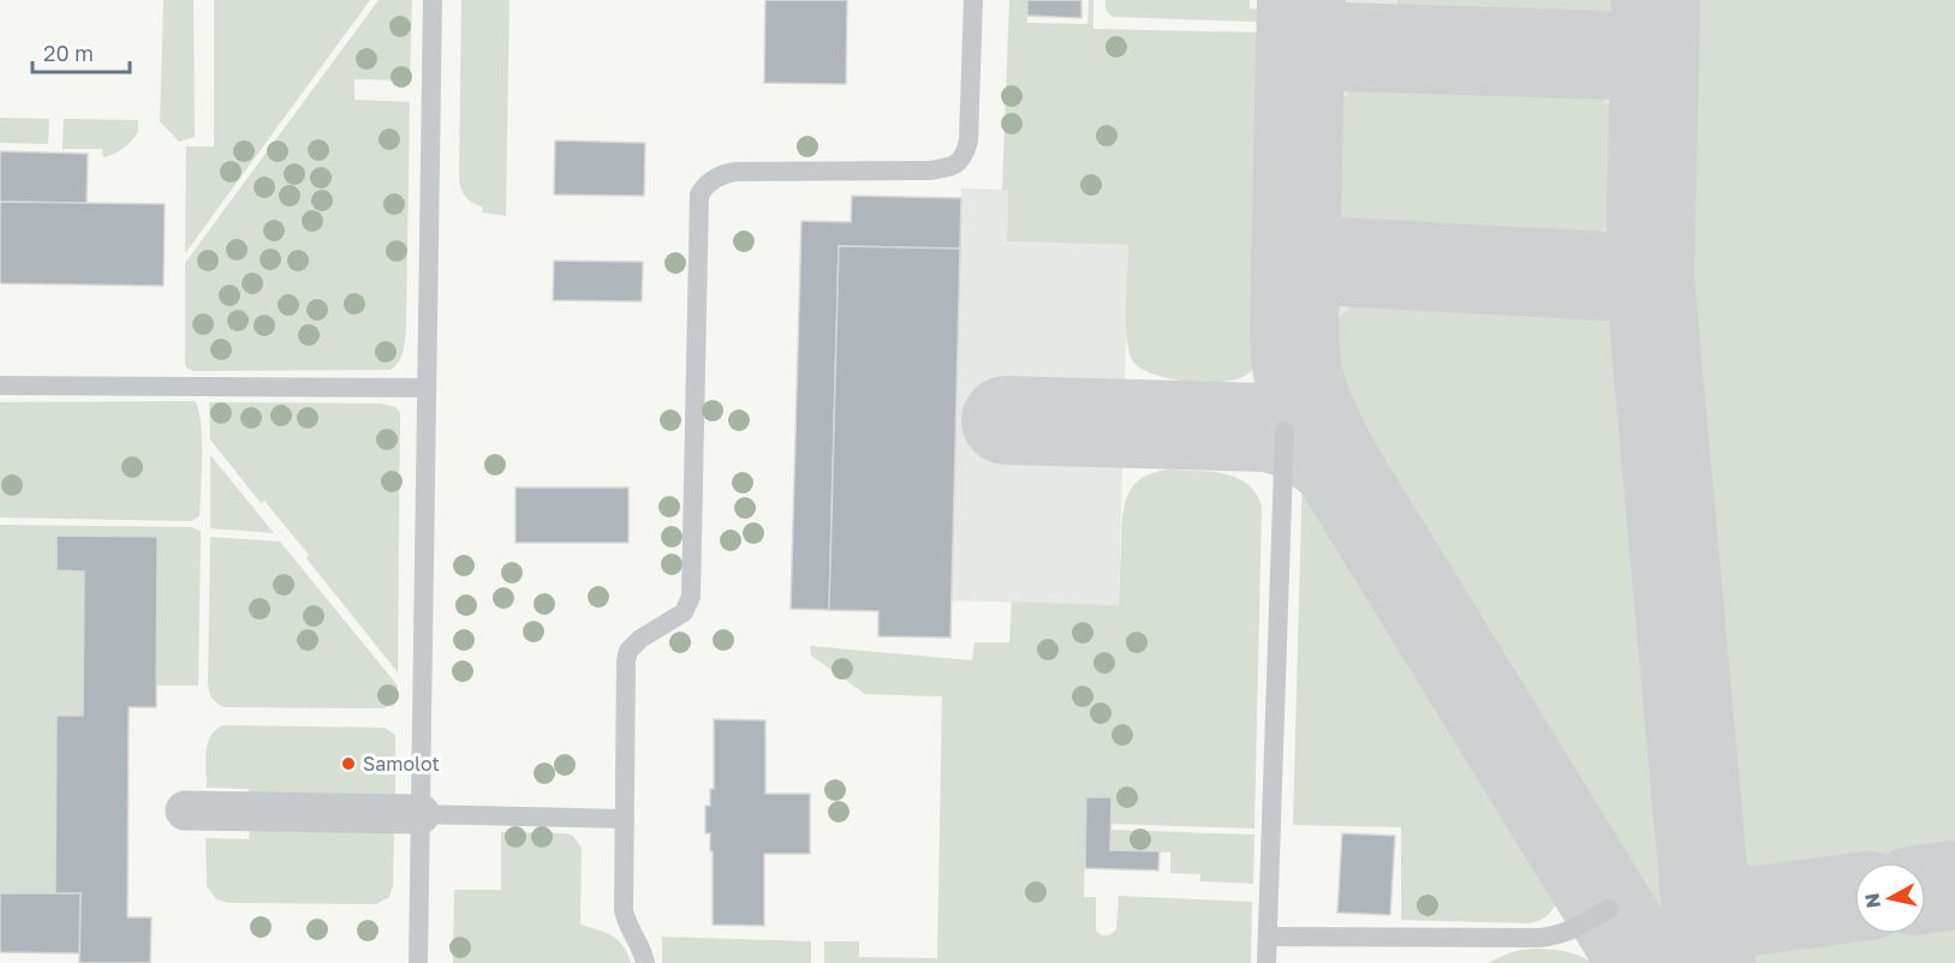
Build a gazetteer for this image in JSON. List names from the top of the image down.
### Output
{
  "places": ["Samolot"],
  "scale_bar": "20 m",
  "north": "left"
}
